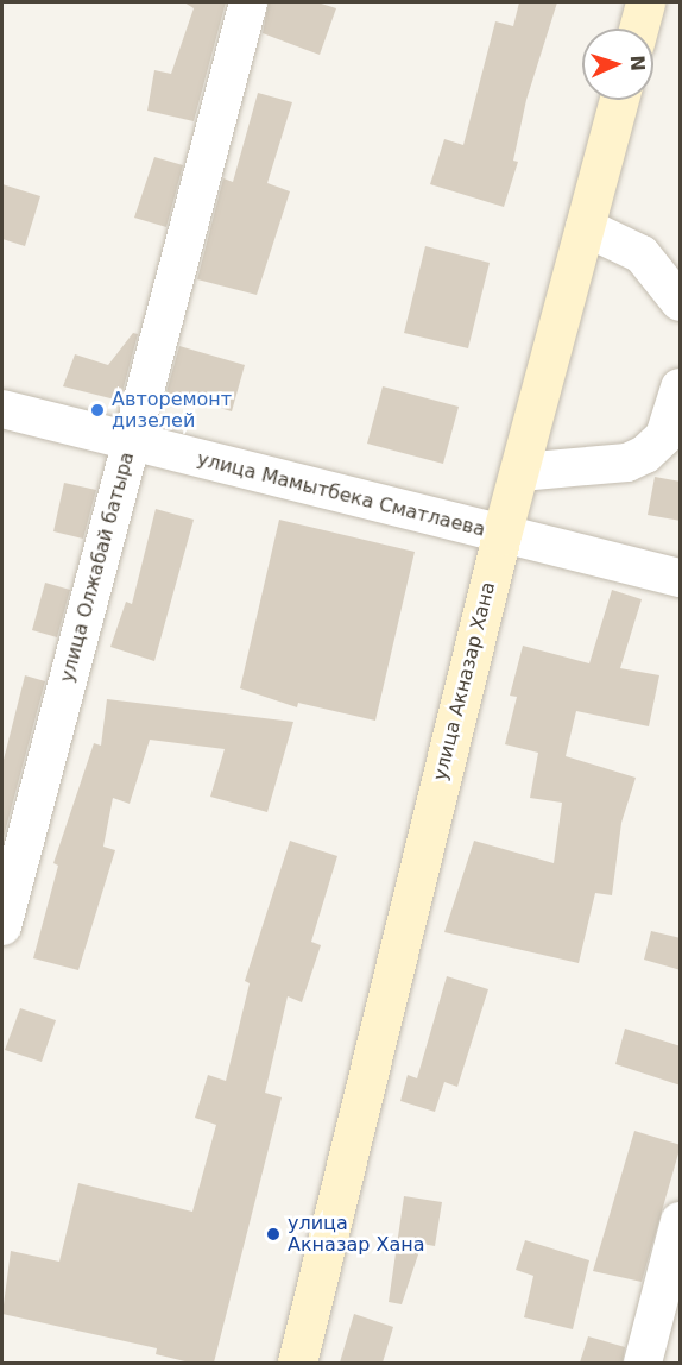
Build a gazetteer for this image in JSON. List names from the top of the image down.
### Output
{
  "streets": {
    "main road": ["улица Акназар Хана"],
    "street": ["улица Мамытбека Сматлаева", "улица Олжабай батыра"]
  },
  "crossings": [
    ["улица Мамытбека Сматлаева", "улица Олжабай батыра"],
    ["улица Мамытбека Сматлаева", "улица Акназар Хана"]
  ],
  "places": ["Авторемонт дизелей", "улица Акназар Хана"],
  "north": "right"
}
